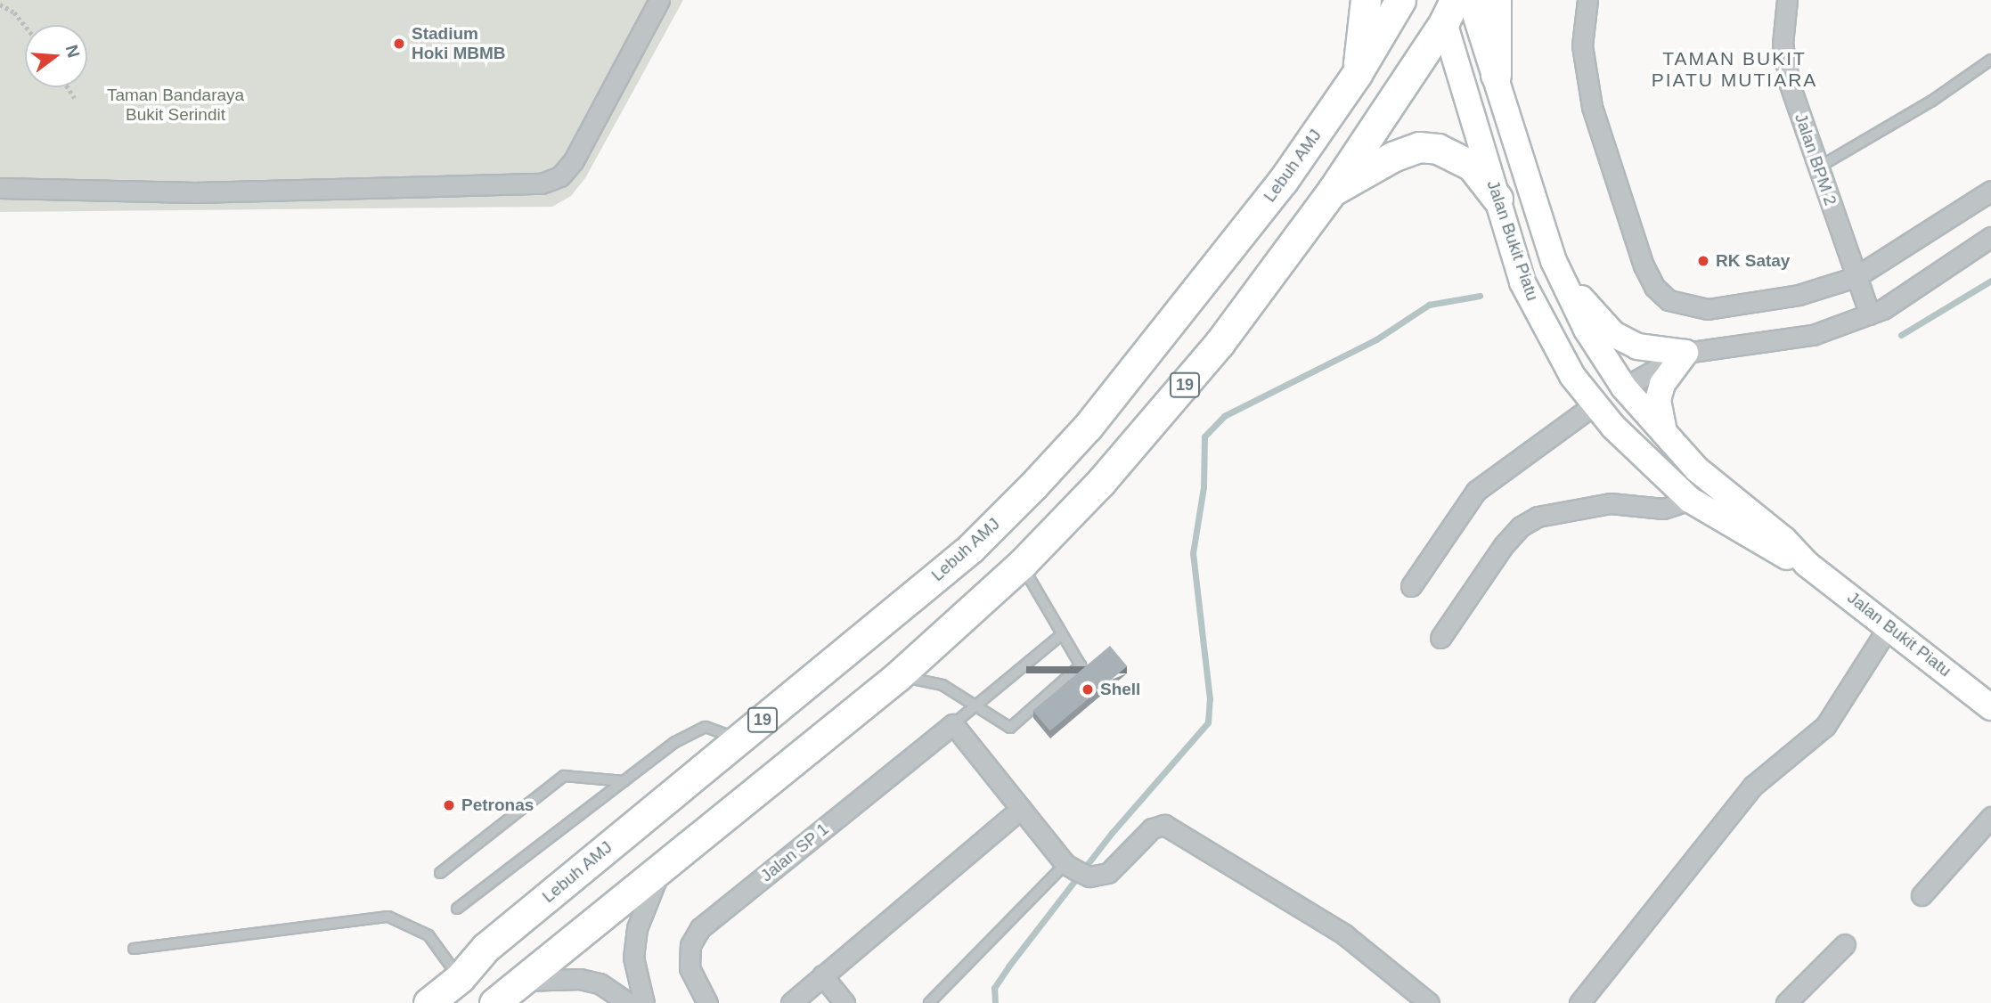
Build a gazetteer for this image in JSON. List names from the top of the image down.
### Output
{
  "streets": {
    "highway": ["Lebuh AMJ", "19"],
    "main road": ["Jalan Bukit Piatu"],
    "street": ["Jalan BPM 2", "Jalan SP 1"]
  },
  "crossings": [
    ["Jalan Bukit Piatu", "19"]
  ],
  "districts": ["TAMAN BUKIT PIATU MUTIARA"],
  "parks": ["Taman Bandaraya Bukit Serindit"],
  "places": [
    "Stadium Hoki MBMB",
    "RK Satay",
    "Shell",
    "Petronas"
  ],
  "north": "right"
}
